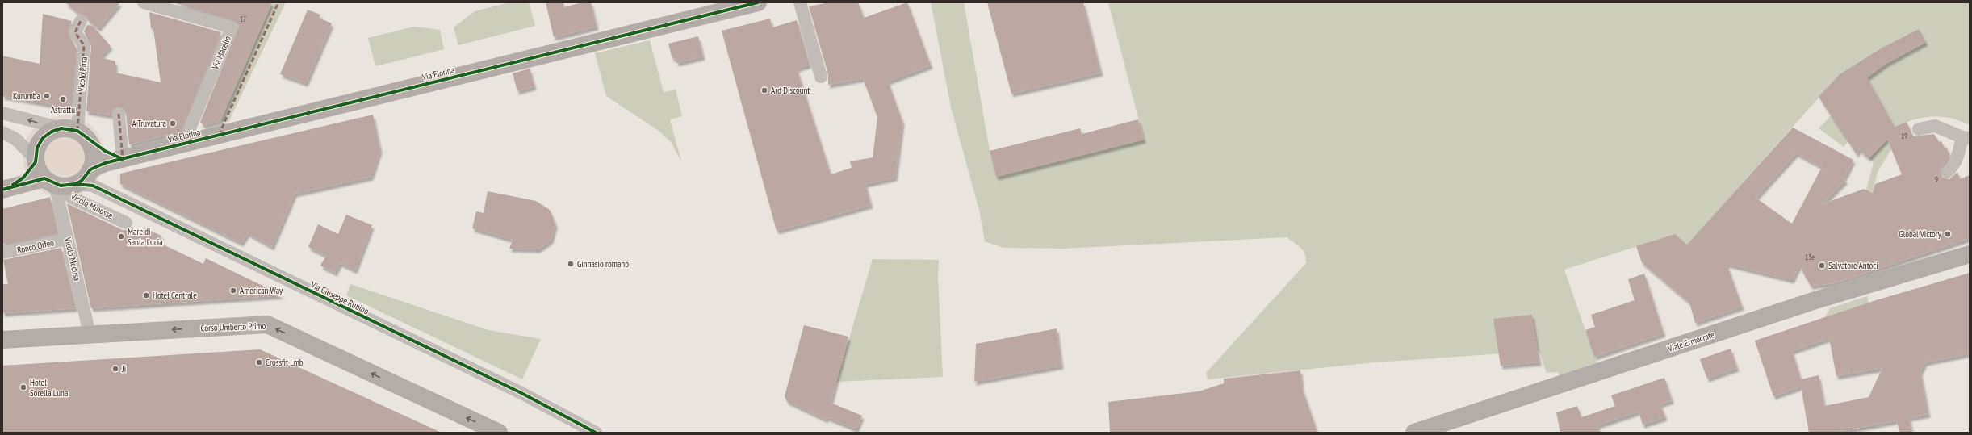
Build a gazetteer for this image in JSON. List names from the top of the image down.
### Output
{
  "streets": {
    "main road": ["Via Elorina", "Corso Umberto Primo", "Viale Ermocrate"],
    "street": [
      "Via Macello",
      "Vicolo Pirra",
      "Vicolo Minosse",
      "Ronco Orfeo",
      "Vicolo Medusa",
      "Via Giuseppe Rubino"
    ]
  },
  "crossings": [
    ["Via Macello", "Via Elorina"],
    ["Via Elorina", "Vicolo Pirra"],
    ["Via Elorina", "Vicolo Minosse"],
    ["Via Elorina", "Vicolo Medusa"],
    ["Via Elorina", "Via Giuseppe Rubino"],
    ["Vicolo Pirra", "Vicolo Minosse"],
    ["Vicolo Pirra", "Vicolo Medusa"],
    ["Vicolo Pirra", "Via Giuseppe Rubino"],
    ["Vicolo Minosse", "Vicolo Medusa"],
    ["Vicolo Minosse", "Via Giuseppe Rubino"],
    ["Ronco Orfeo", "Vicolo Medusa"],
    ["Vicolo Medusa", "Via Giuseppe Rubino"],
    ["Vicolo Medusa", "Corso Umberto Primo"]
  ],
  "one_way": ["Corso Umberto Primo"],
  "places": [
    "Ard Discount",
    "Kurumba",
    "Astrattu",
    "A Truvatura",
    "Global Victory",
    "Mare di Santa Lucia",
    "Ginnasio romano",
    "Salvatore Antoci",
    "American Way",
    "Hotel Centrale",
    "Crossfit Lmb",
    "Jì",
    "Hotel Sorella Luna"
  ],
  "house_numbers": [
    "17",
    "19",
    "9",
    "13e"
  ]
}
